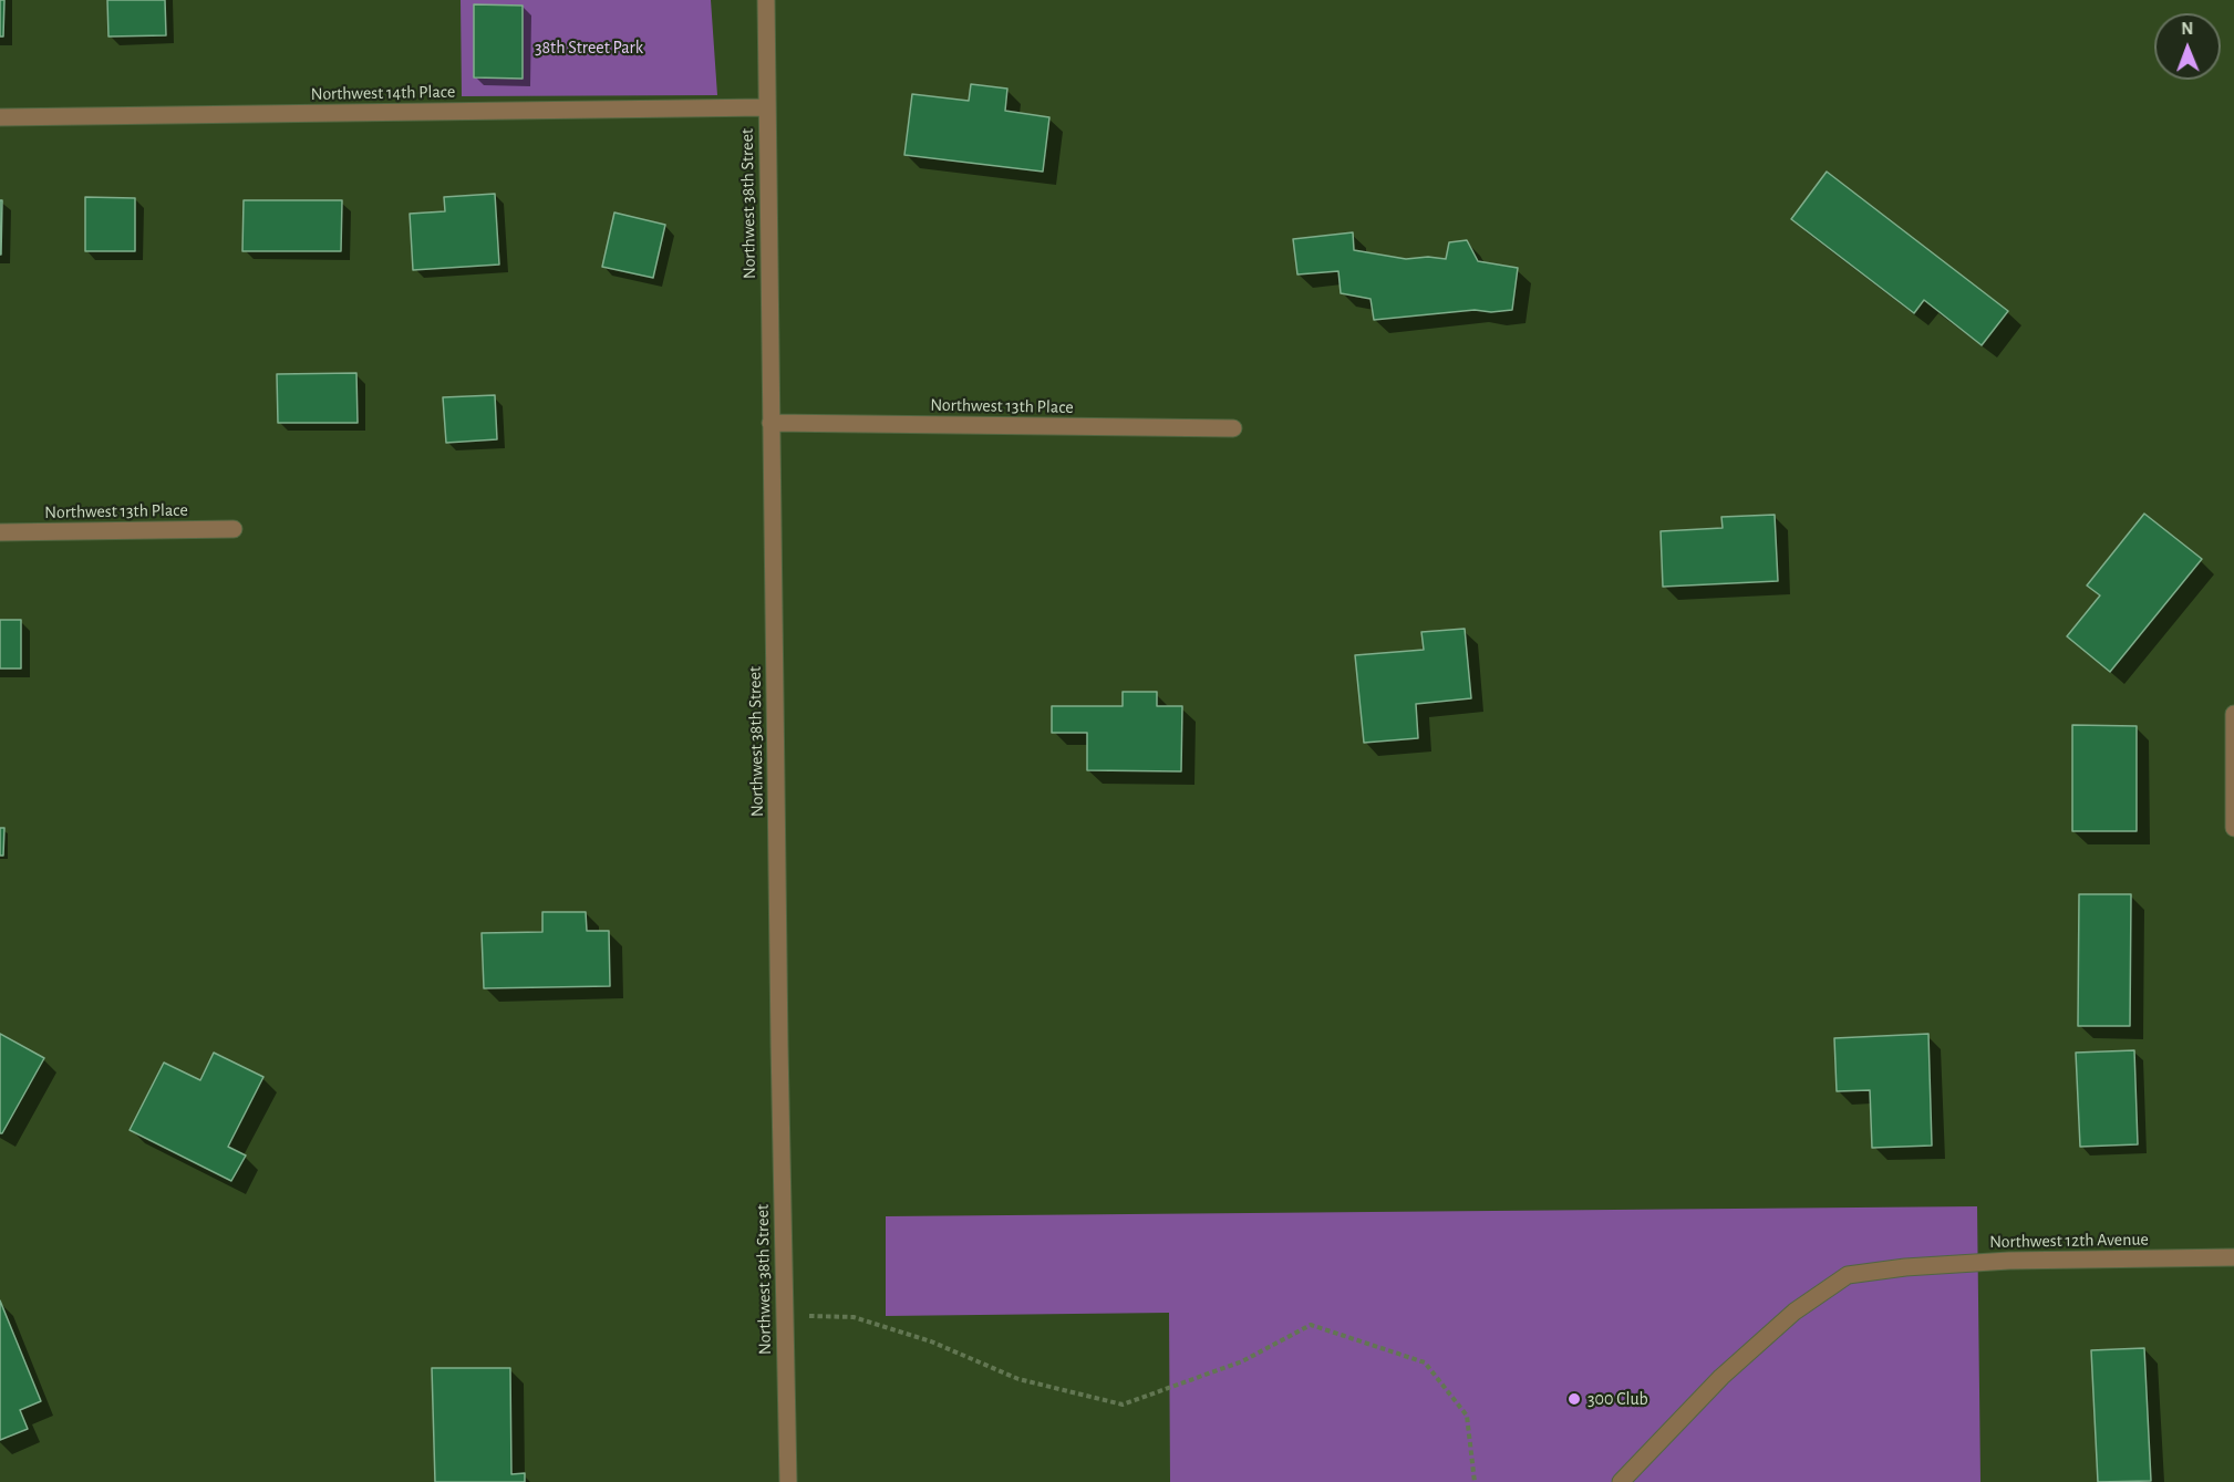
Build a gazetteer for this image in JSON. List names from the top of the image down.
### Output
{
  "streets": {
    "street": [
      "Northwest 14th Place",
      "Northwest 38th Street",
      "Northwest 13th Place",
      "Northwest 12th Avenue"
    ]
  },
  "crossings": [
    ["Northwest 14th Place", "Northwest 38th Street"],
    ["Northwest 38th Street", "Northwest 13th Place"]
  ],
  "parks": ["38th Street Park"],
  "places": ["300 Club"],
  "north": "top"
}
